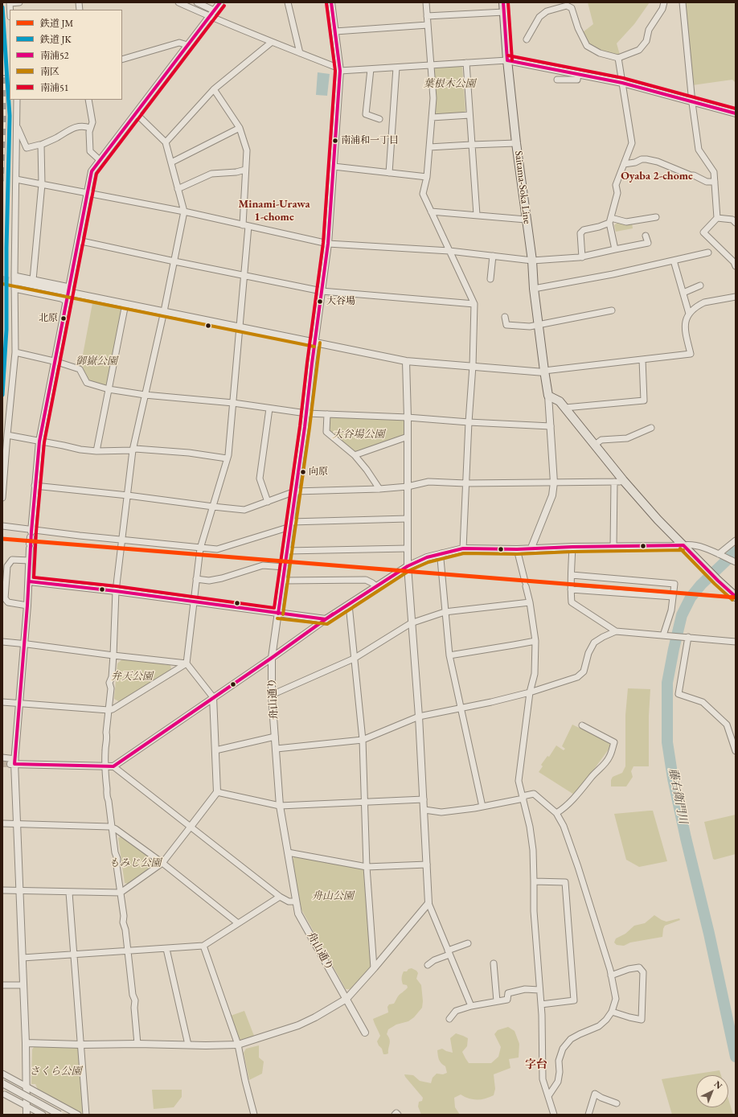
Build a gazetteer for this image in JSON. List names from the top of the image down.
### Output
{
  "streets": {
    "main road": ["Saitama-Soka Line"],
    "street": ["舟山通り"]
  },
  "districts": ["Oyaba 2-chome", "Minami-Urawa 1-chome", "字台"],
  "water": ["藤右衛門川"],
  "parks": [
    "葉根木公園",
    "御嶽公園",
    "大谷場公園",
    "弁天公園",
    "もみじ公園",
    "舟山公園",
    "さくら公園"
  ],
  "places": [
    "南浦和一丁目",
    "大谷場",
    "北原",
    "向原"
  ],
  "lines": [
    "transit line 南浦52",
    "transit line 南浦51",
    "rail line JK",
    "transit line 南区",
    "rail line JM"
  ],
  "legend": [
    "鉄道 JM",
    "鉄道 JK",
    "南浦52",
    "南区",
    "南浦51"
  ],
  "north": "top right"
}
